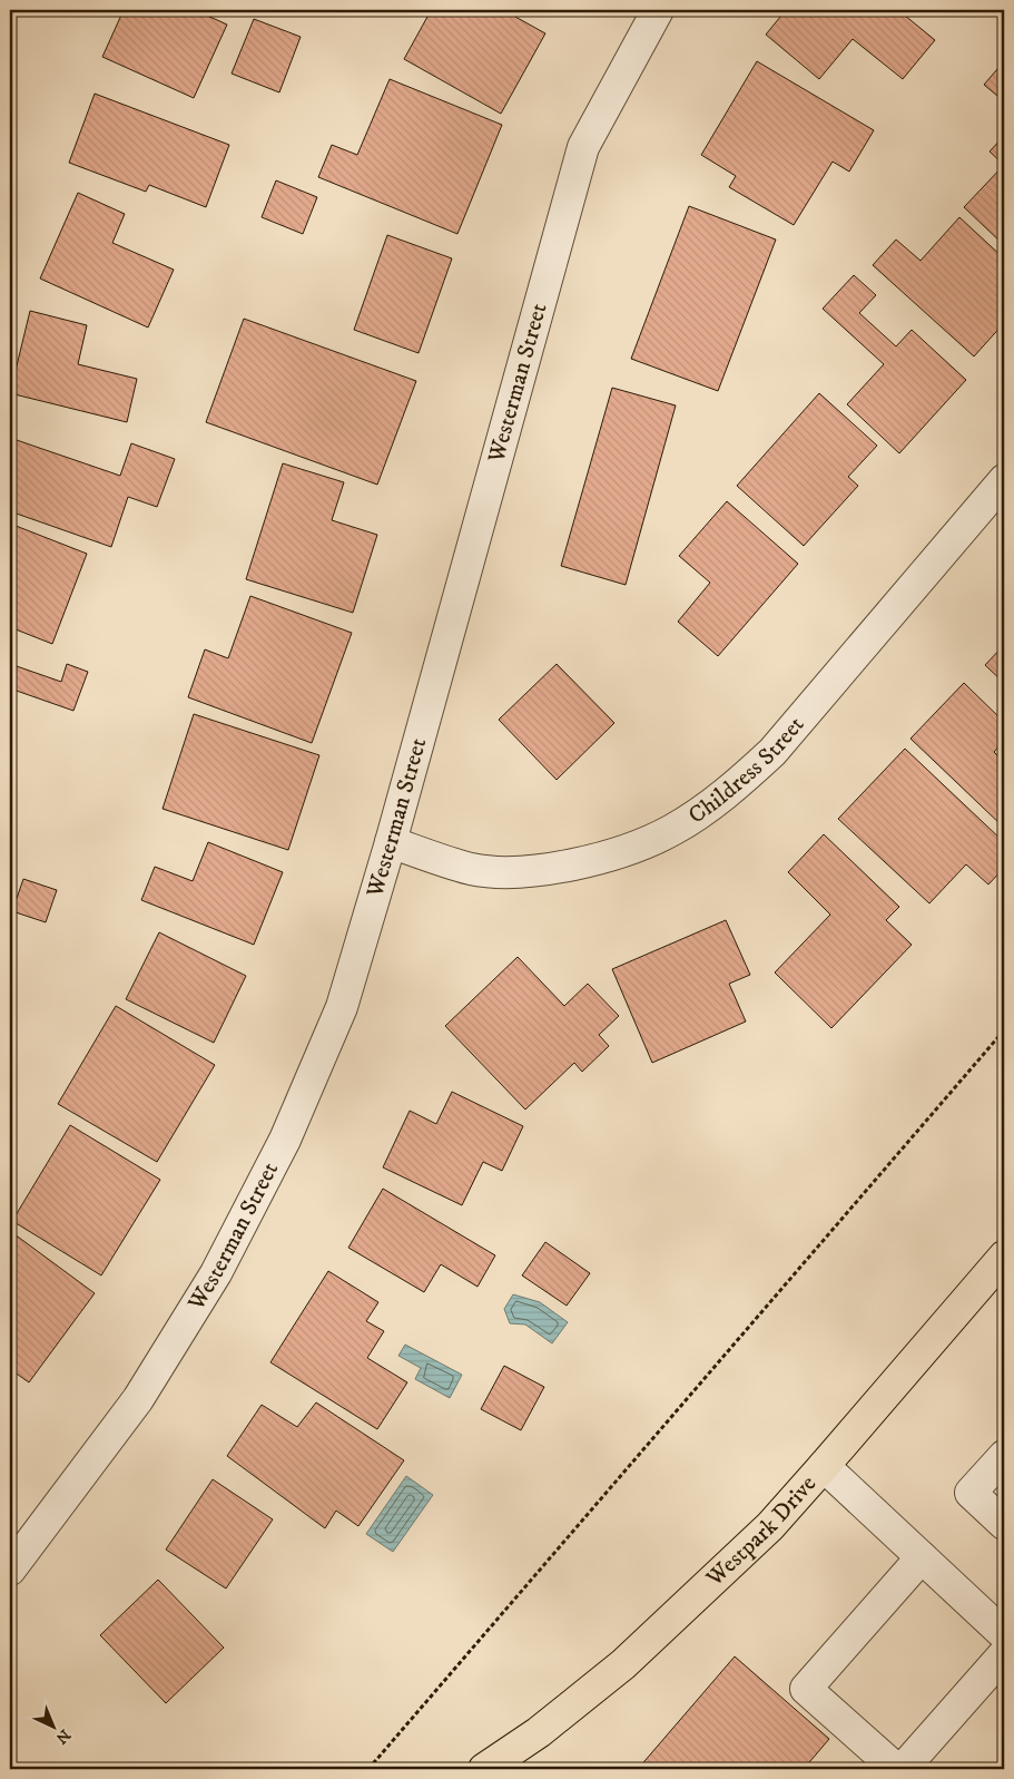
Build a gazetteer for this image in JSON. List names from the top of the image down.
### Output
{
  "streets": {
    "main road": ["Westpark Drive"],
    "street": ["Westerman Street", "Childress Street"]
  },
  "crossings": [
    ["Westerman Street", "Childress Street"]
  ],
  "north": "bottom right"
}
